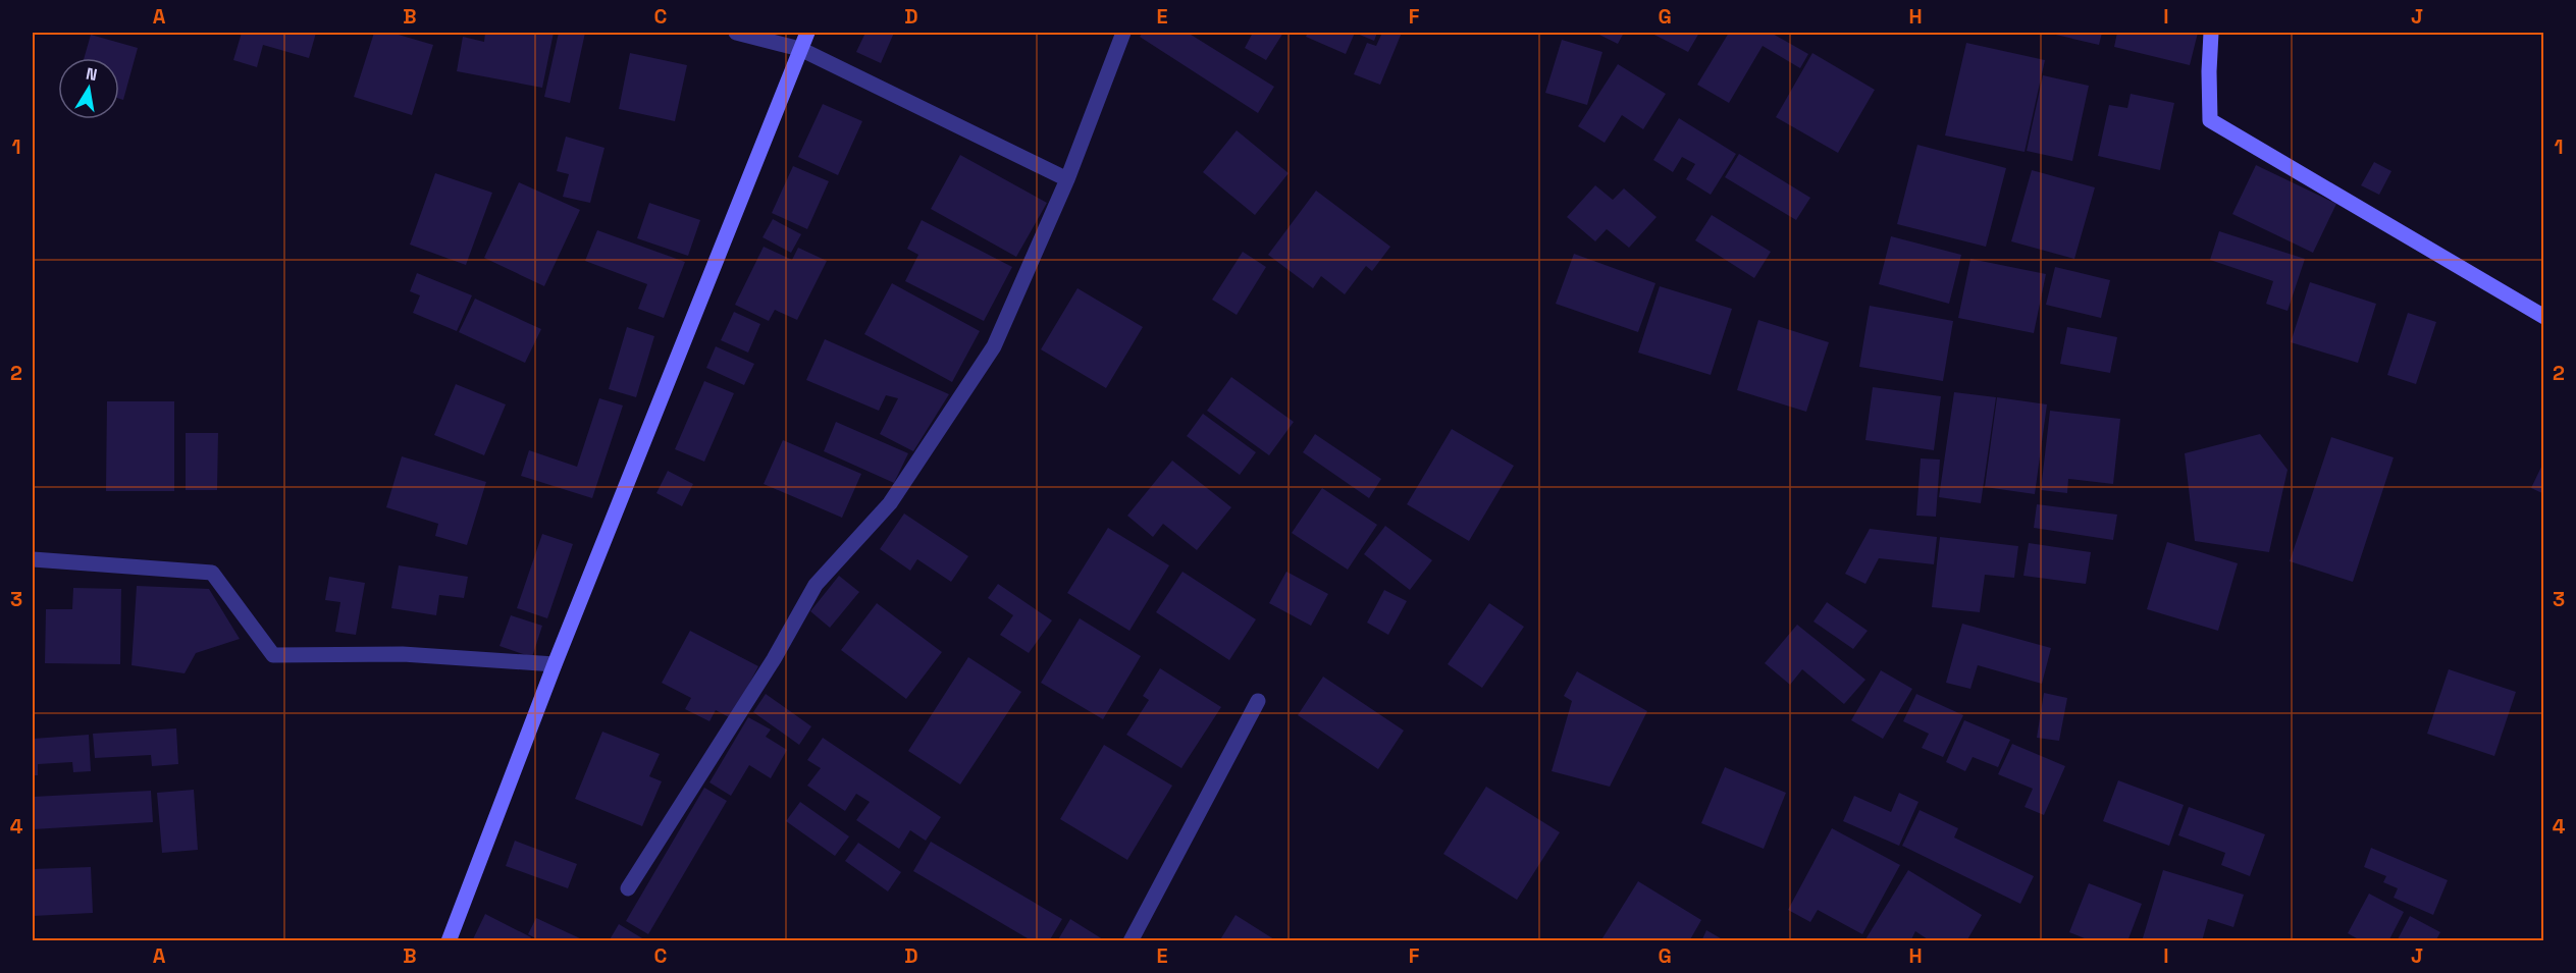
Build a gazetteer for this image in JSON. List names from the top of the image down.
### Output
{
  "north": "top",
  "grid": {
    "columns": [
      "A",
      "B",
      "C",
      "D",
      "E",
      "F",
      "G",
      "H",
      "I",
      "J"
    ],
    "rows": [
      "1",
      "2",
      "3",
      "4"
    ]
  }
}
